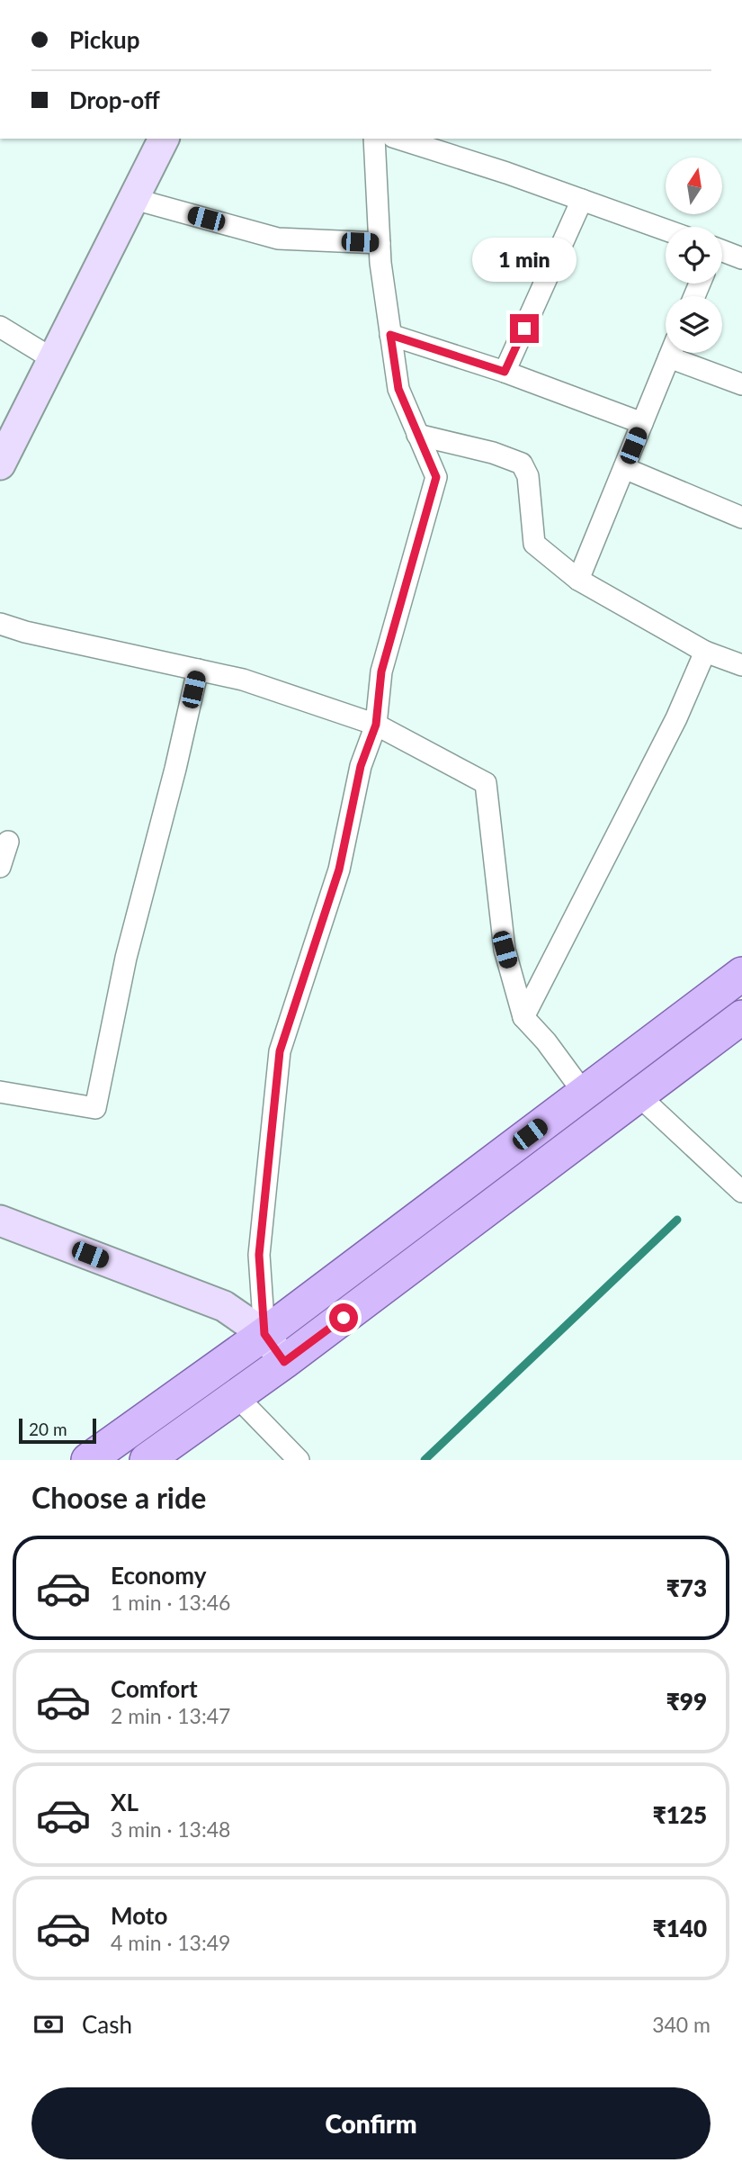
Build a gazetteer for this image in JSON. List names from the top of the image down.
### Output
{
  "scale_bar": "20 m",
  "north": "top",
  "page": {
    "banner": ["Pickup", "Drop-off"],
    "bubble": "1 min",
    "scale": "20 m",
    "heading": "Choose a ride",
    "list": [
      {
        "name": "Economy",
        "note": "1 min · 13:46",
        "value": "₹73"
      },
      {
        "name": "Comfort",
        "note": "2 min · 13:47",
        "value": "₹99"
      },
      {
        "name": "XL",
        "note": "3 min · 13:48",
        "value": "₹125"
      },
      {
        "name": "Moto",
        "note": "4 min · 13:49",
        "value": "₹140"
      }
    ],
    "pay": ["Cash", "340 m"],
    "buttons": "Confirm"
  }
}
